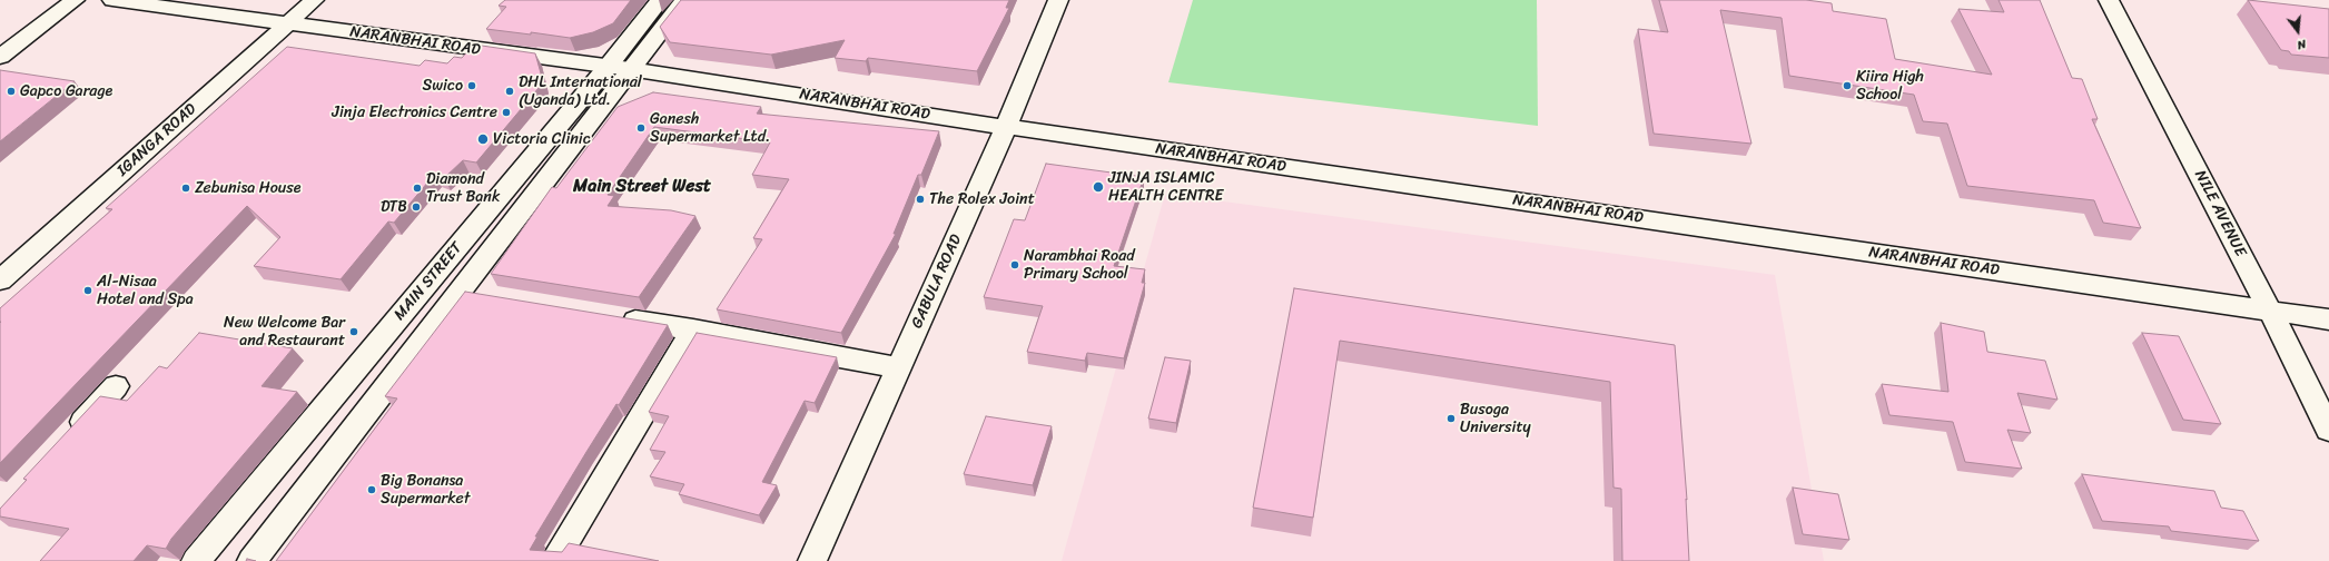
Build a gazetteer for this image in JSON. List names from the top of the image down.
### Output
{
  "streets": {
    "street": [
      "NARANBHAI ROAD",
      "IGANGA ROAD",
      "NILE AVENUE",
      "MAIN STREET",
      "GABULA ROAD"
    ]
  },
  "crossings": [
    ["NARANBHAI ROAD", "IGANGA ROAD"],
    ["NARANBHAI ROAD", "NILE AVENUE"],
    ["NARANBHAI ROAD", "MAIN STREET"],
    ["NARANBHAI ROAD", "GABULA ROAD"]
  ],
  "districts": ["Main Street West"],
  "places": [
    "Swico",
    "Kiira High School",
    "Gapco Garage",
    "DHL International (Uganda) Ltd.",
    "Jinja Electronics Centre",
    "Ganesh Supermarket Ltd.",
    "Victoria Clinic",
    "JINJA ISLAMIC HEALTH CENTRE",
    "Zebunisa House",
    "Diamond Trust Bank",
    "The Rolex Joint",
    "DTB",
    "Narambhai Road Primary School",
    "Al-Nisaa Hotel and Spa",
    "New Welcome Bar and Restaurant",
    "Busoga University",
    "Big Bonansa Supermarket"
  ],
  "north": "bottom"
}
